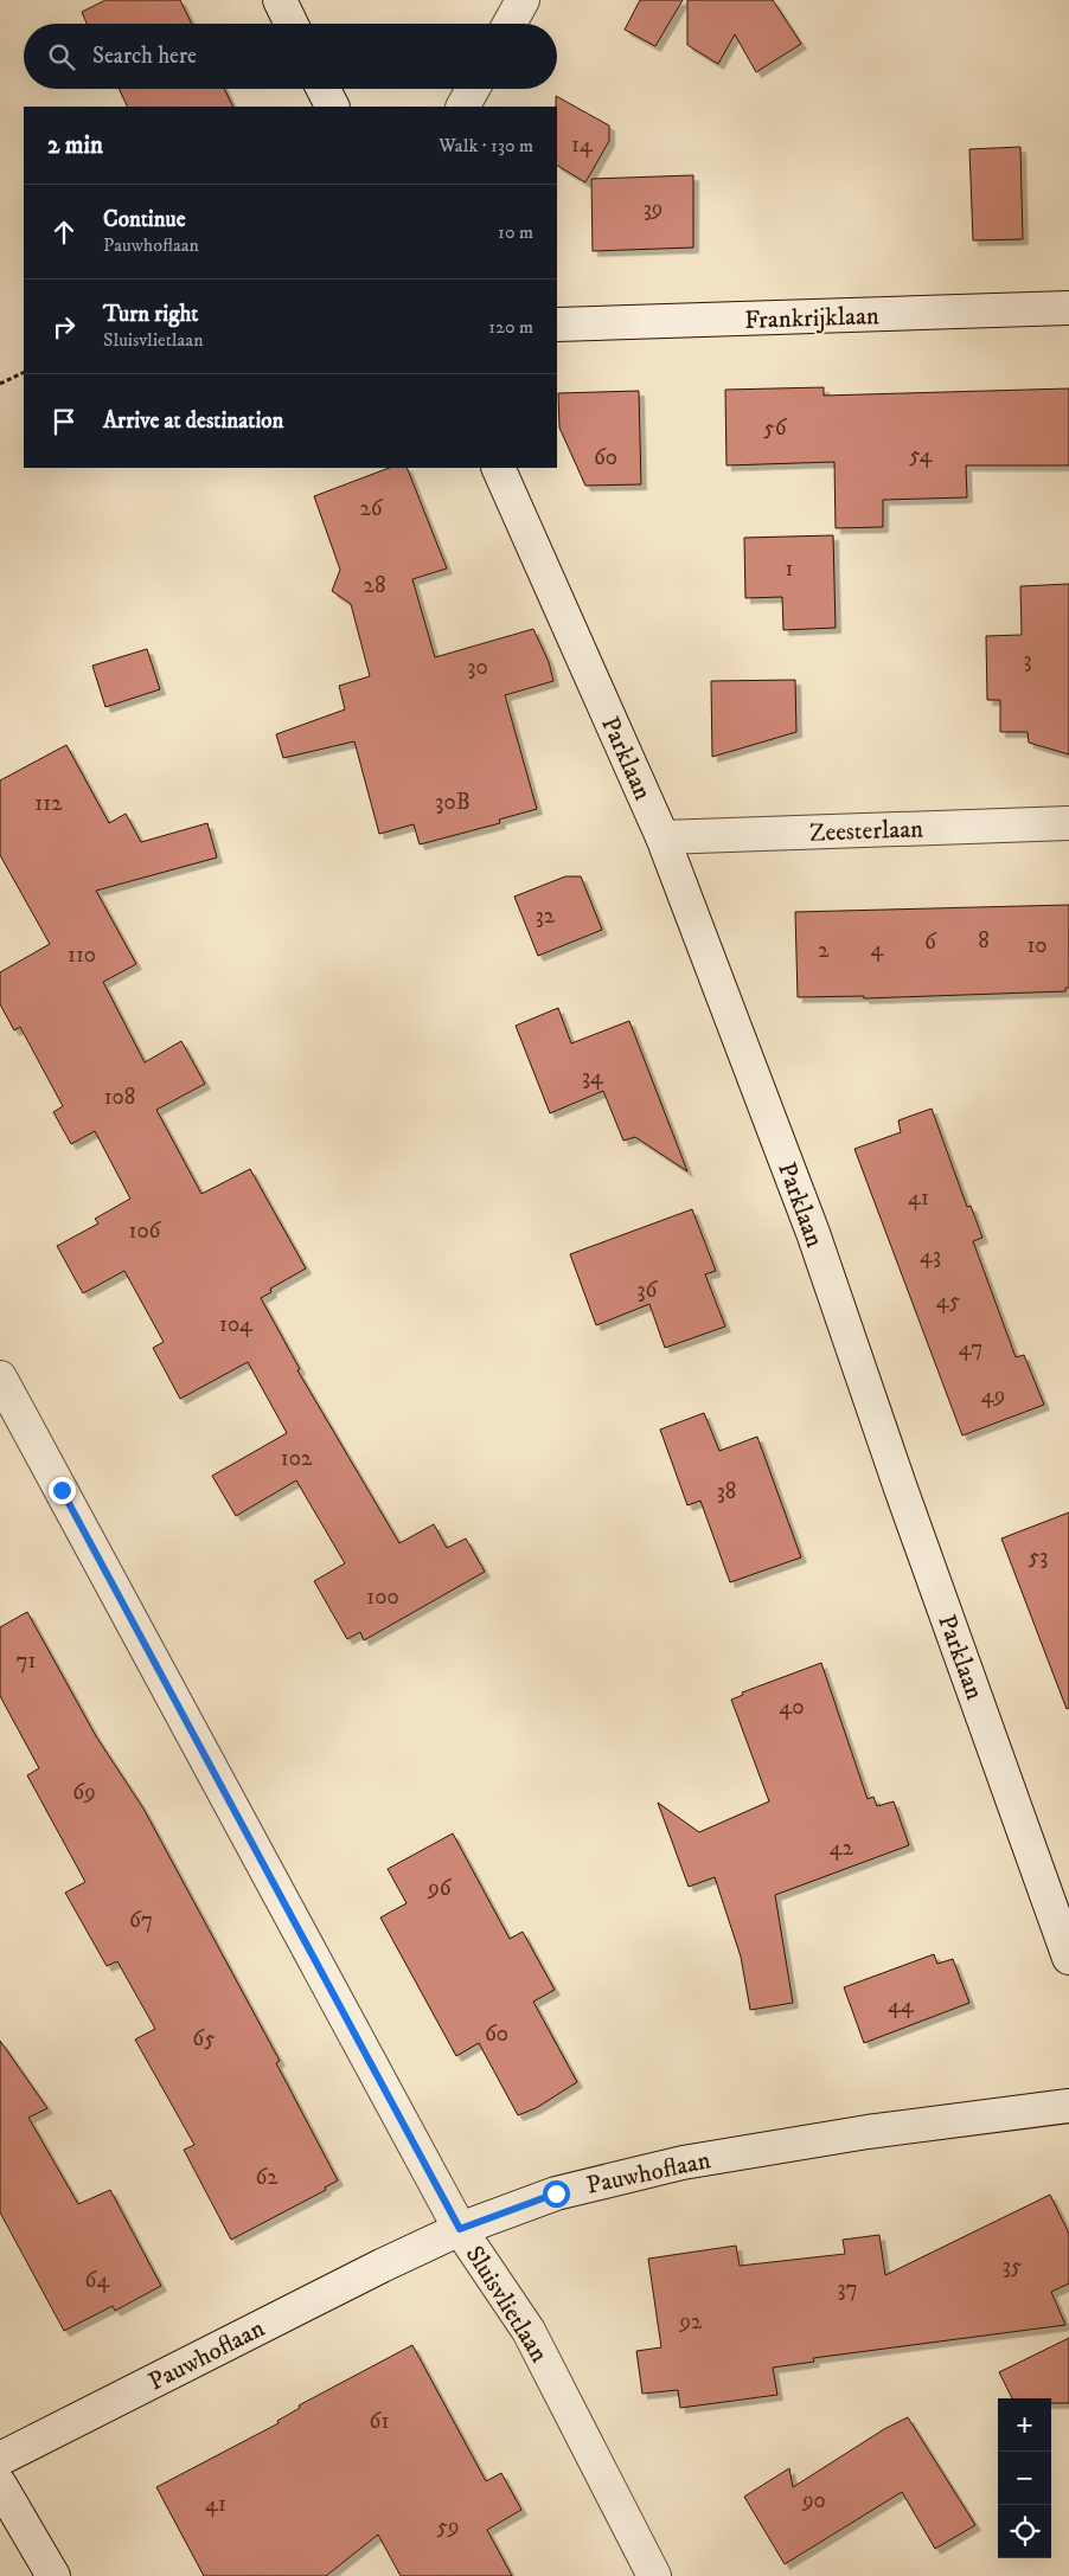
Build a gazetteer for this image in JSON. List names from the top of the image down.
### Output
{
  "streets": {
    "street": [
      "Frankrijklaan",
      "Parklaan",
      "Zeesterlaan",
      "Pauwhoflaan",
      "Sluisvlietlaan"
    ]
  },
  "crossings": [
    ["Parklaan", "Zeesterlaan"],
    ["Pauwhoflaan", "Sluisvlietlaan"]
  ],
  "house_numbers": [
    "14",
    "39",
    "56",
    "54",
    "60",
    "26",
    "1",
    "28",
    "3",
    "30",
    "30B",
    "112",
    "32",
    "8",
    "6",
    "10",
    "4",
    "2",
    "110",
    "34",
    "108",
    "41",
    "106",
    "43",
    "36",
    "45",
    "104",
    "47",
    "49",
    "102",
    "38",
    "53",
    "100",
    "71",
    "40",
    "69",
    "42",
    "96",
    "67",
    "44",
    "60",
    "65",
    "62",
    "35",
    "64",
    "37",
    "92",
    "61",
    "90",
    "41",
    "59"
  ],
  "page": {
    "search": "Search here",
    "heading": ["2 min", "Walk · 130 m"],
    "list": [
      ["Continue", "Pauwhoflaan", "10 m"],
      ["Turn right", "Sluisvlietlaan", "120 m"],
      "Arrive at destination"
    ],
    "map_buttons": ["+", "−"]
  }
}
